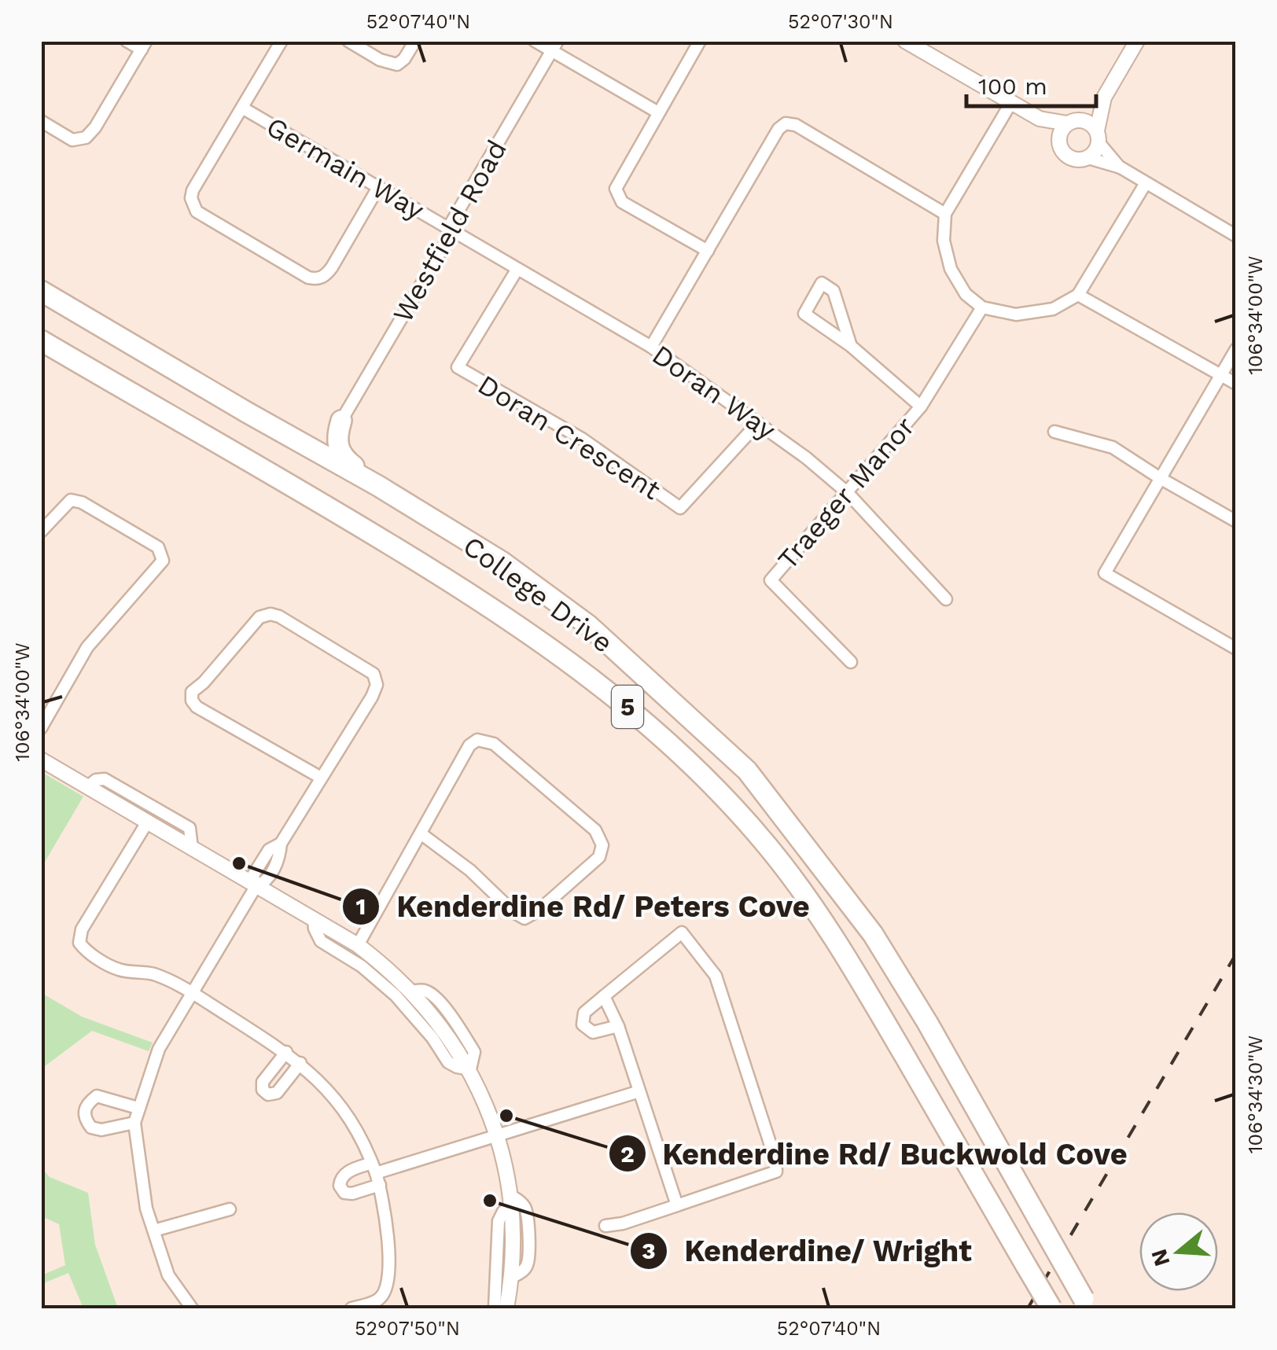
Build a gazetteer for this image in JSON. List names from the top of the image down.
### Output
{
  "streets": {
    "highway": ["College Drive", "5"],
    "street": [
      "Germain Way",
      "Westfield Road",
      "Doran Way",
      "Doran Crescent",
      "Traeger Manor"
    ]
  },
  "crossings": [
    ["Germain Way", "Westfield Road"],
    ["Germain Way", "Doran Way"],
    ["Westfield Road", "Doran Way"],
    ["Doran Way", "Doran Crescent"],
    ["Doran Way", "Traeger Manor"]
  ],
  "places": ["Kenderdine Rd/ Peters Cove", "Kenderdine Rd/ Buckwold Cove", "Kenderdine/ Wright"],
  "scale_bar": "100 m",
  "north": "left",
  "coordinates": [
    "52°07'40\"N",
    "52°07'30\"N",
    "106°34'00\"W",
    "106°34'30\"W",
    "52°07'50\"N"
  ]
}
